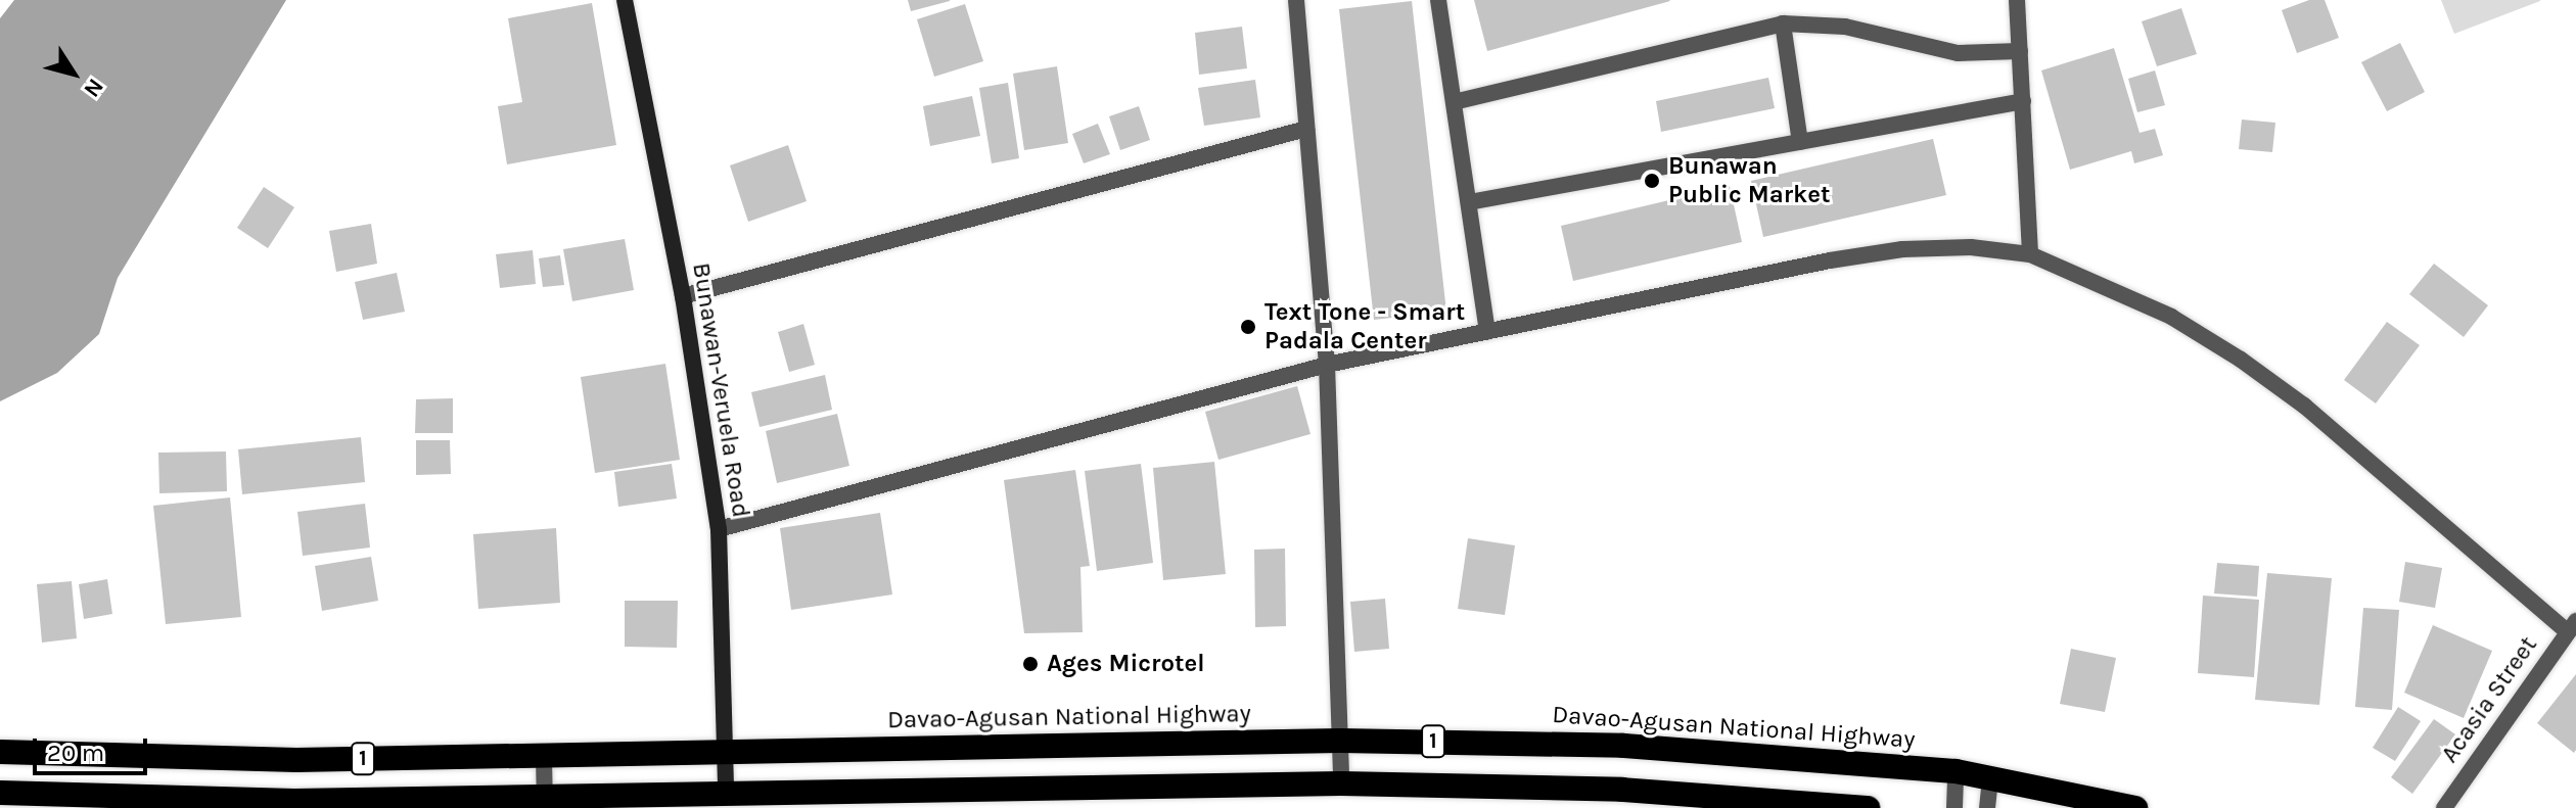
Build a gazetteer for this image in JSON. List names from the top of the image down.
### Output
{
  "streets": {
    "highway": ["Davao-Agusan National Highway", "1"],
    "main road": ["Bunawan-Veruela Road"],
    "street": ["Acasia Street"]
  },
  "crossings": [
    ["Bunawan-Veruela Road", "Davao-Agusan National Highway"],
    ["Bunawan-Veruela Road", "1"]
  ],
  "places": ["Bunawan Public Market", "Text Tone - Smart Padala Center", "Ages Microtel"],
  "scale_bar": "20 m",
  "north": "bottom right"
}
